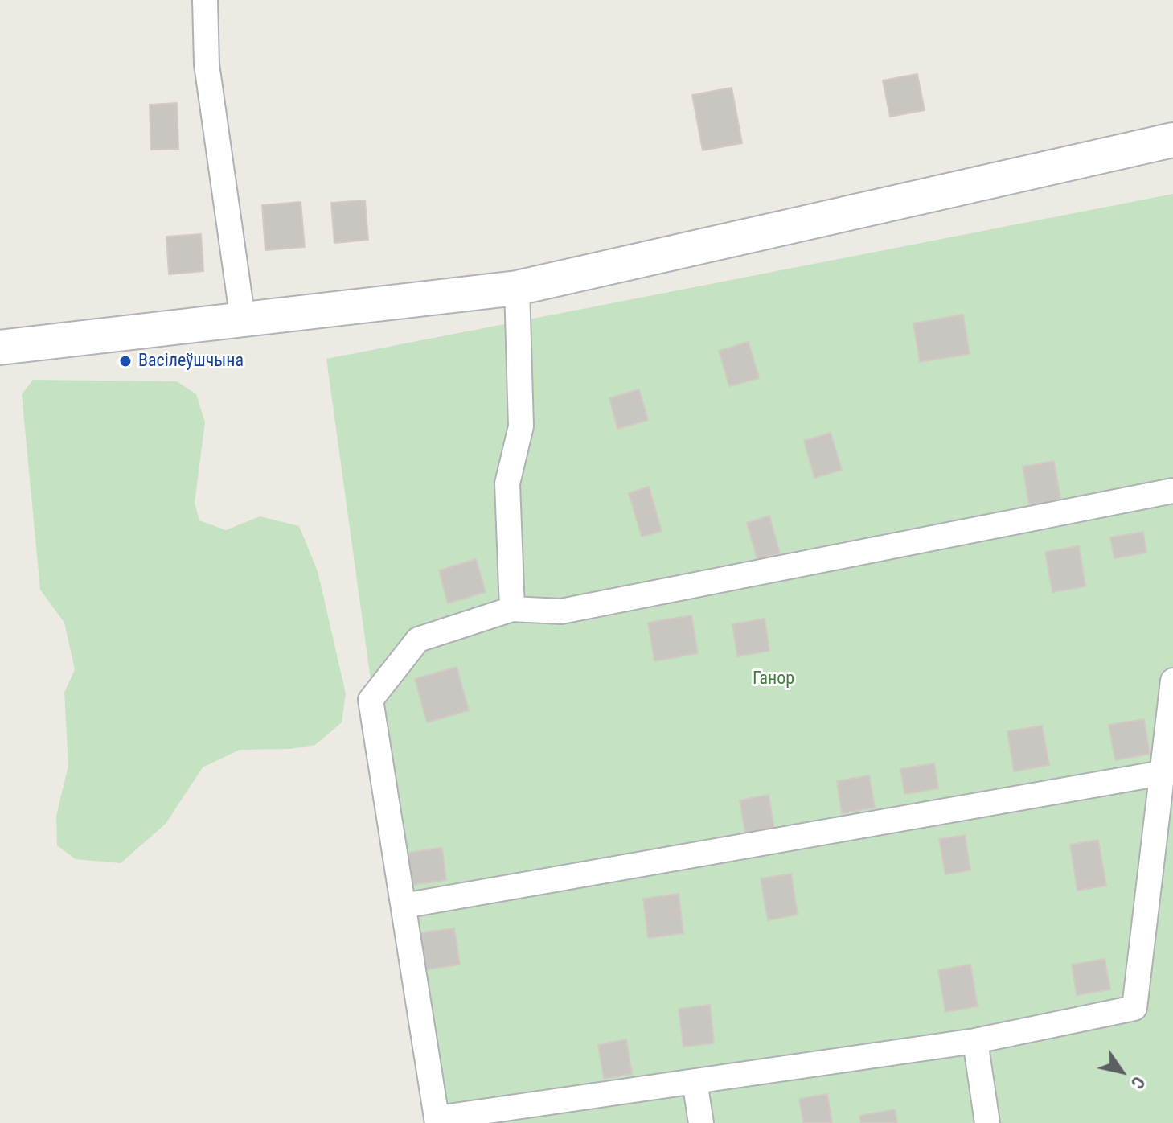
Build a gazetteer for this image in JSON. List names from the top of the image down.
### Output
{
  "parks": ["Ганор"],
  "places": ["Васілеўшчына"],
  "north": "bottom right"
}
